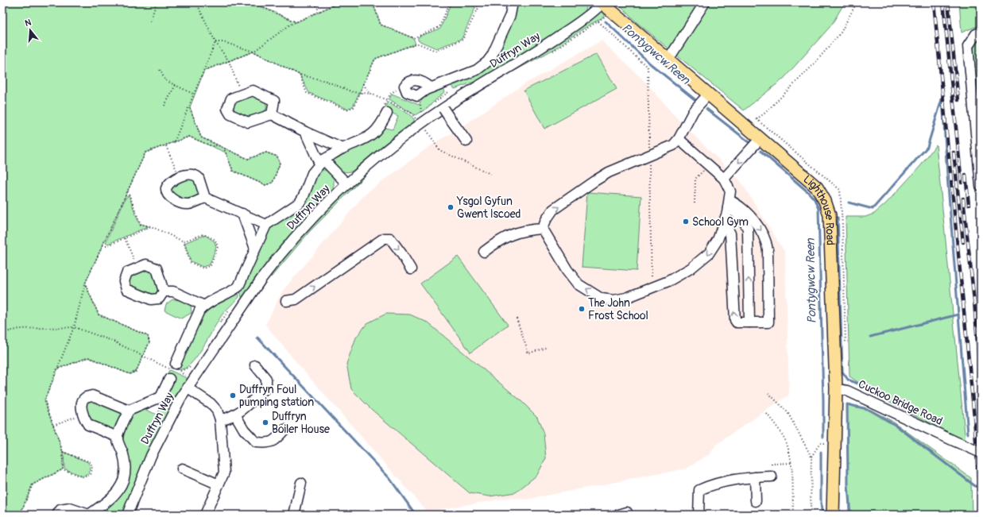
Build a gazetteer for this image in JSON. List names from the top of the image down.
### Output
{
  "streets": {
    "main road": ["Lighthouse Road"],
    "street": ["Duffryn Way", "Cuckoo Bridge Road"]
  },
  "crossings": [
    ["Duffryn Way", "Lighthouse Road"],
    ["Lighthouse Road", "Cuckoo Bridge Road"]
  ],
  "water": ["Pontygwcw Reen"],
  "places": [
    "Ysgol Gyfun Gwent Iscoed",
    "School Gym",
    "The John Frost School",
    "Duffryn Foul pumping station",
    "Duffryn Boiler House"
  ],
  "north": "top"
}
